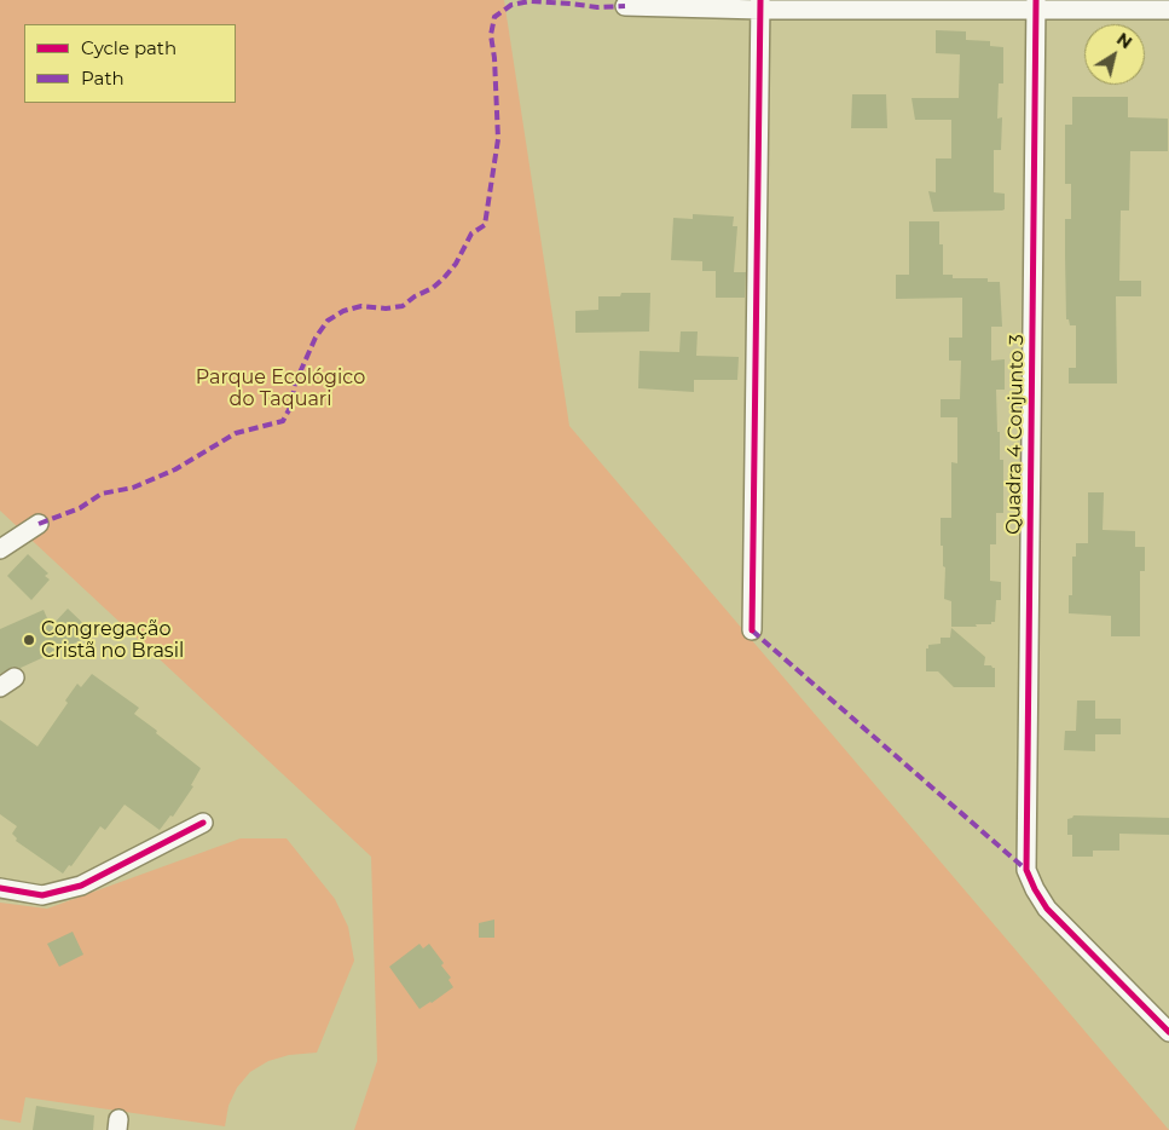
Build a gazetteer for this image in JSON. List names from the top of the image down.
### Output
{
  "streets": {
    "street": ["Quadra 4 Conjunto 3"]
  },
  "parks": ["Parque Ecológico do Taquari"],
  "places": ["Congregação Cristã no Brasil"],
  "legend": ["Cycle path", "Path"],
  "north": "top right"
}
